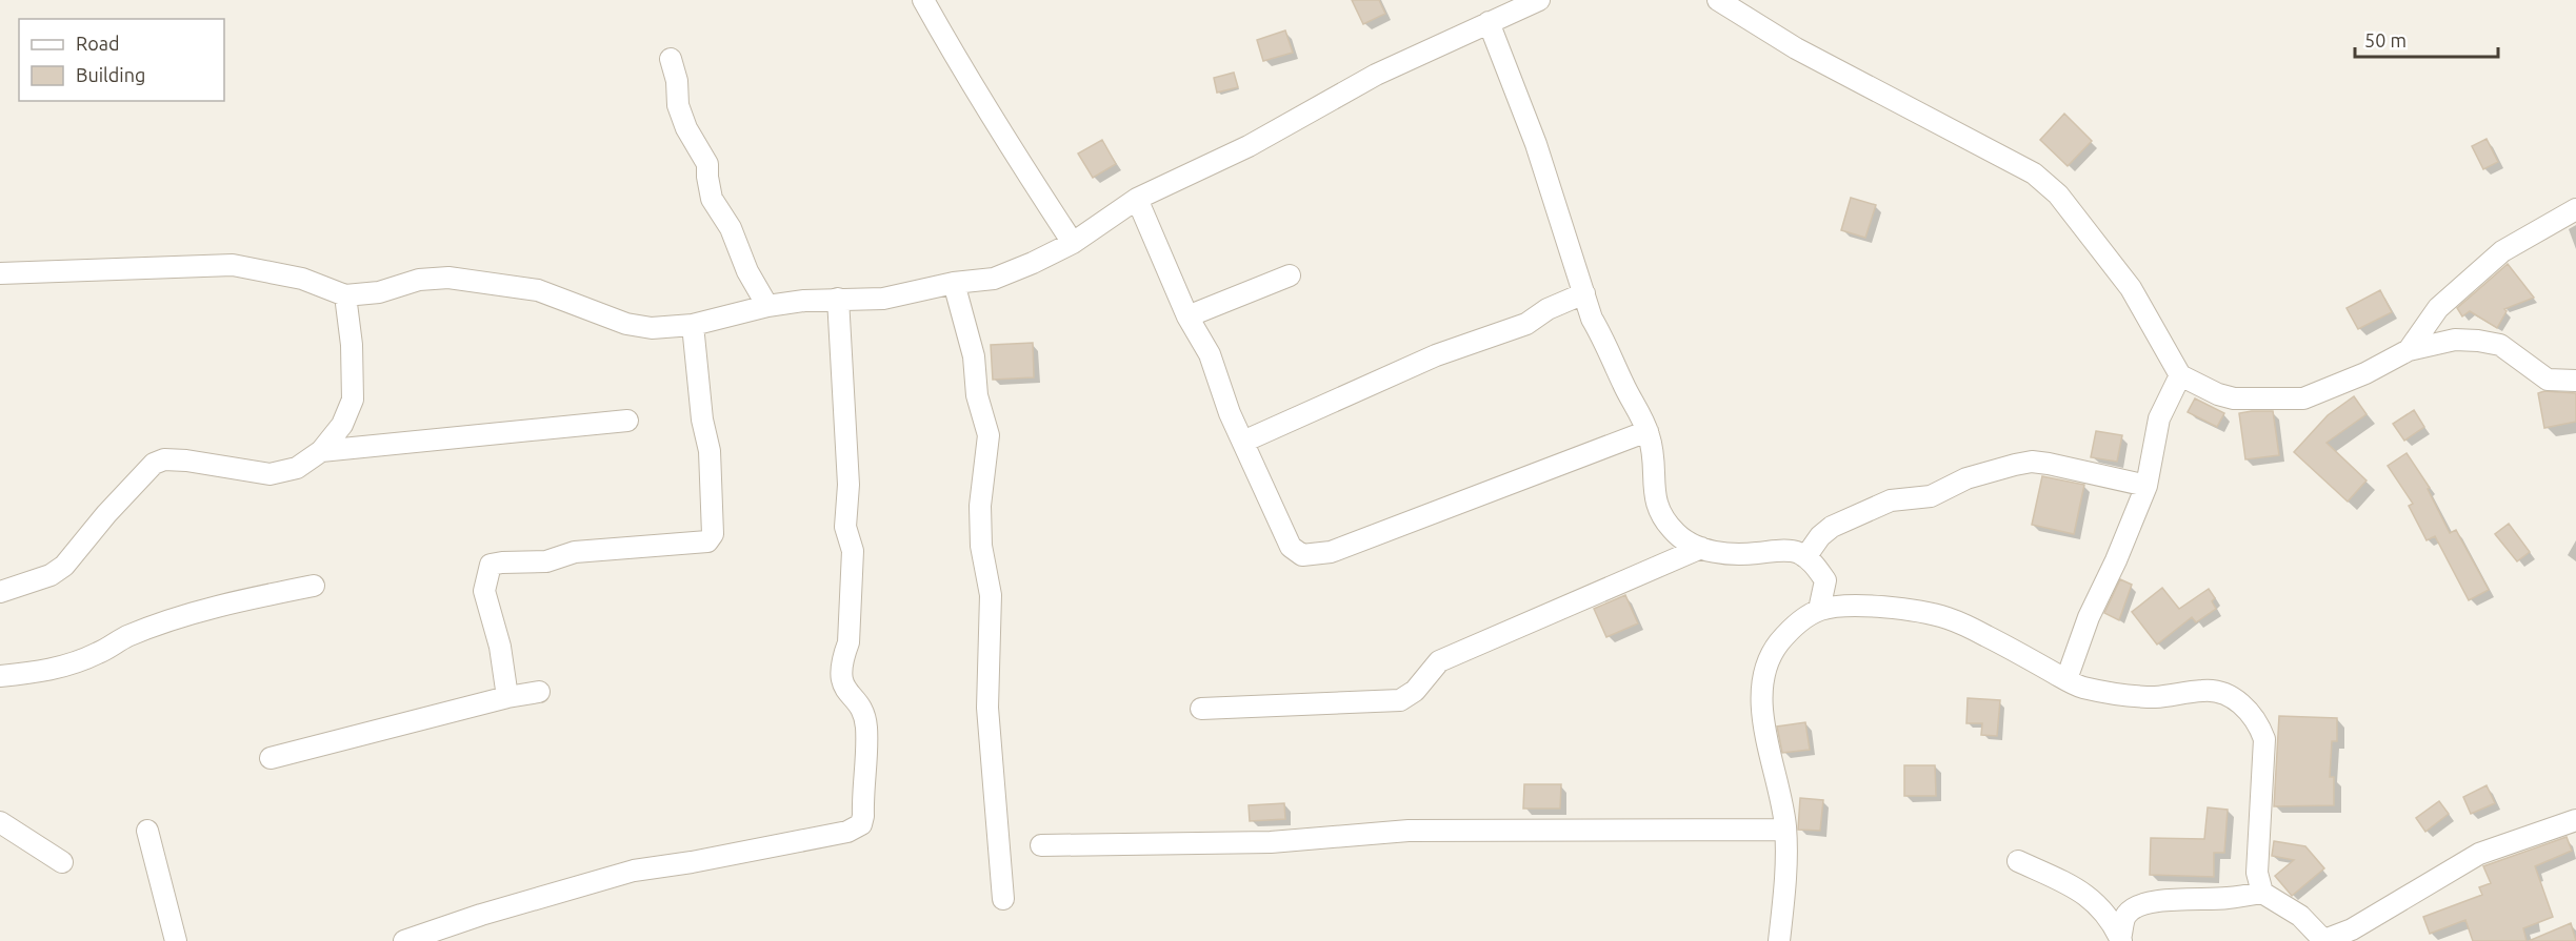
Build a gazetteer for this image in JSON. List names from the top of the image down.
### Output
{
  "legend": ["Road", "Building"],
  "scale_bar": "50 m"
}
